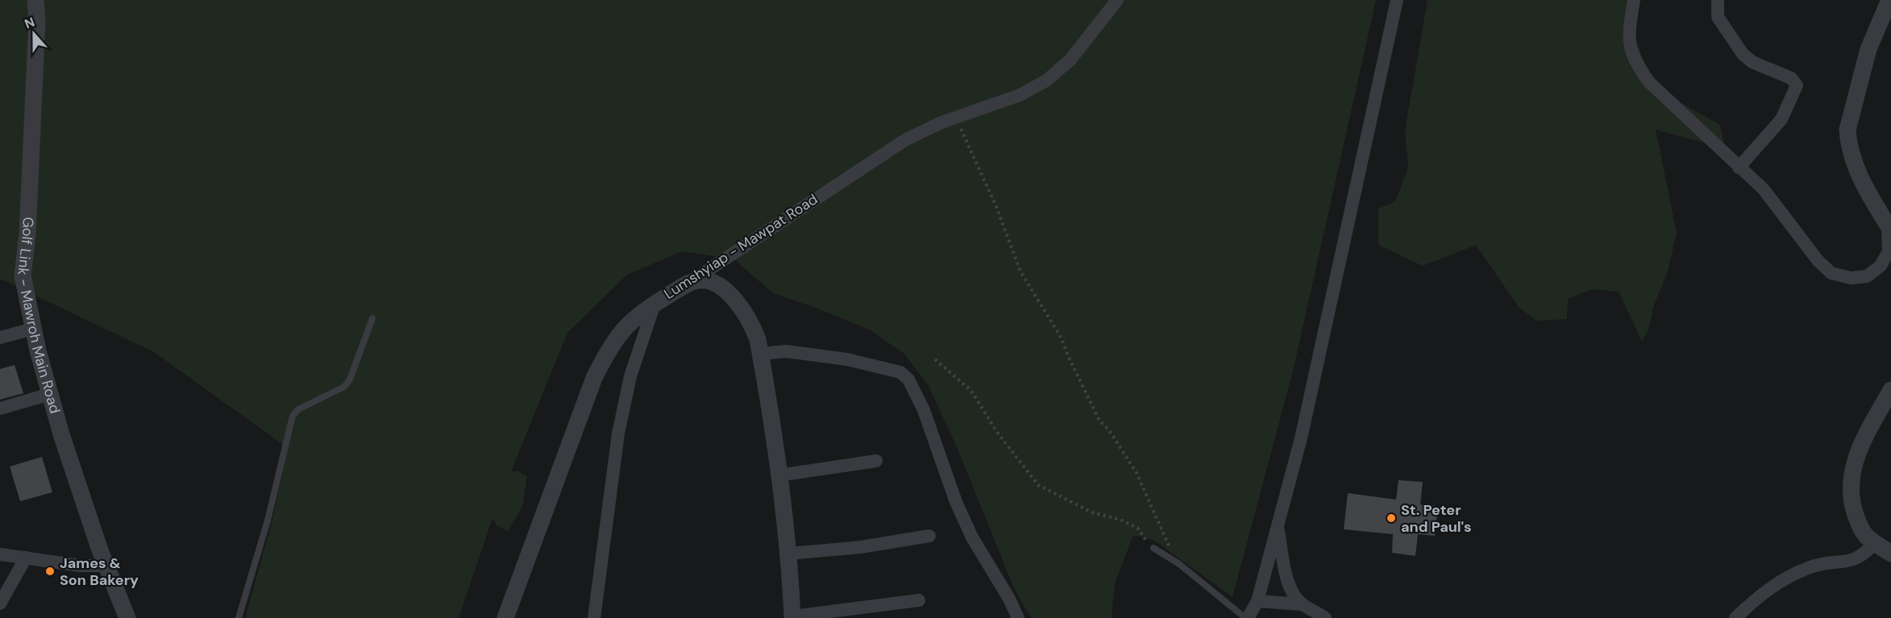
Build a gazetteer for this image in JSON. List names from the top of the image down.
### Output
{
  "streets": {
    "street": ["Lumshyiap - Mawpat Road", "Golf Link - Mawroh Main Road"]
  },
  "places": ["St. Peter and Paul's", "James & Son Bakery"],
  "north": "top"
}
